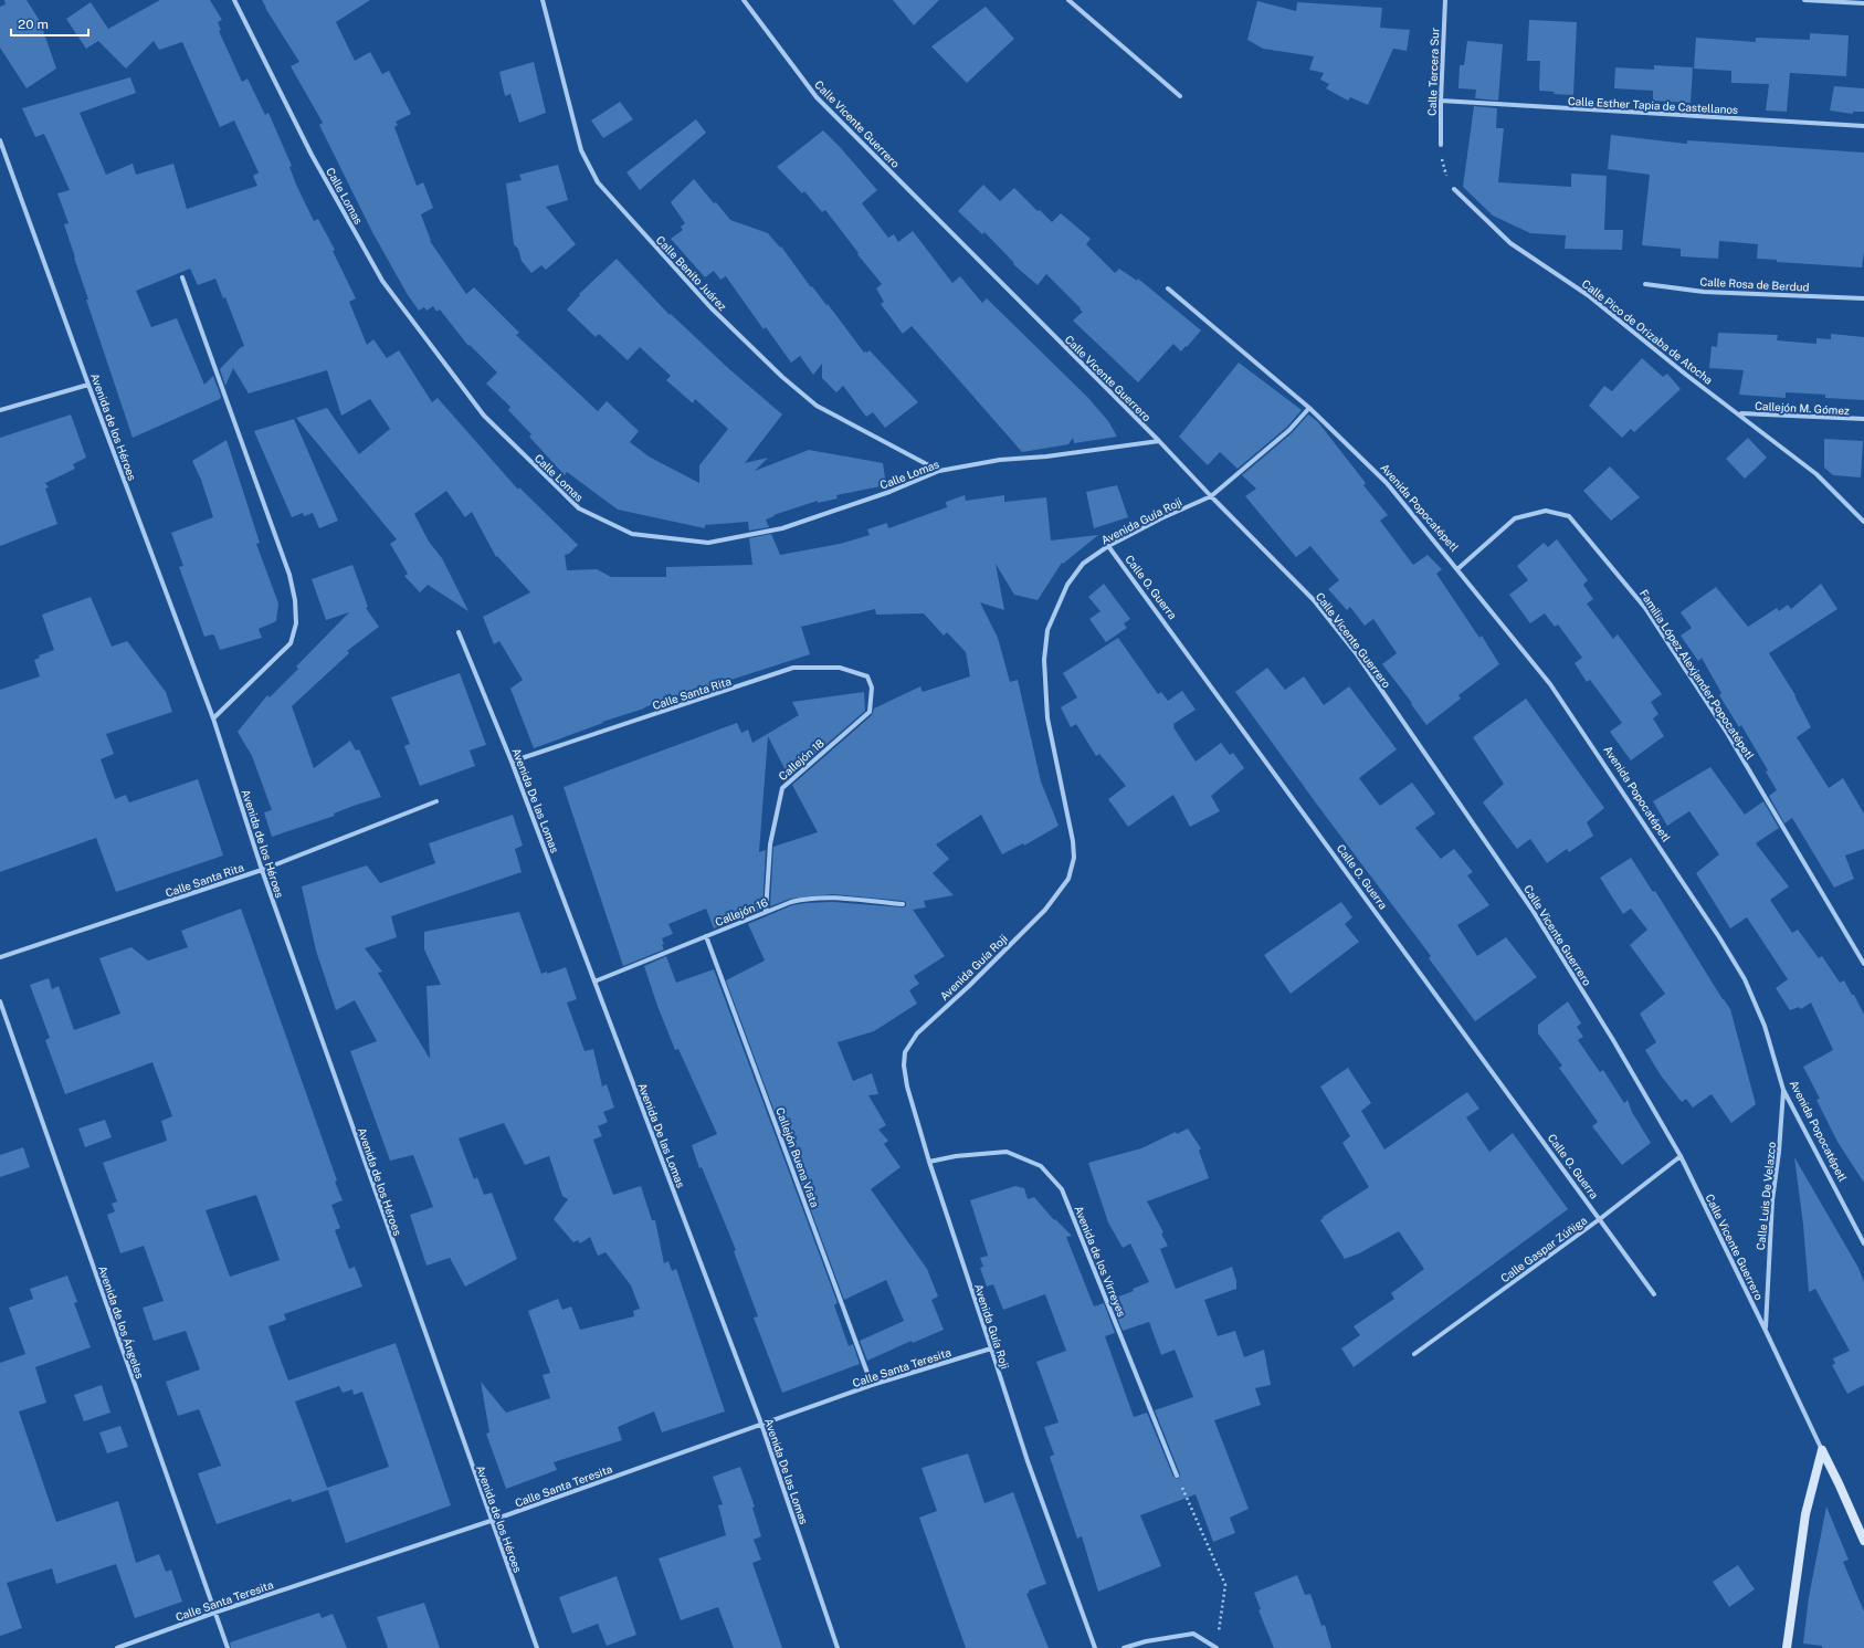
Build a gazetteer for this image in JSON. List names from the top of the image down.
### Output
{
  "streets": {
    "street": [
      "Calle Tercera Sur",
      "Calle Esther Tapia de Castellanos",
      "Calle Vicente Guerrero",
      "Calle Lomas",
      "Calle Benito Juárez",
      "Calle Rosa de Berdud",
      "Calle Pico de Orizaba de Atocha",
      "Callejón M. Gómez",
      "Avenida de los Héroes",
      "Avenida Popocatépetl",
      "Avenida Guía Roji",
      "Calle O. Guerra",
      "Familia López Alexjander Popocatépetl",
      "Calle Santa Rita",
      "Callejón 18",
      "Avenida De las Lomas",
      "Callejón 16",
      "Callejón Buena Vista",
      "Calle Luis De Velazco",
      "Calle Gaspar Zúñiga",
      "Avenida de los Virreyes",
      "Avenida de los Ángeles",
      "Calle Santa Teresita"
    ]
  },
  "crossings": [
    ["Calle Tercera Sur", "Calle Esther Tapia de Castellanos"],
    ["Calle Vicente Guerrero", "Calle Lomas"],
    ["Calle Vicente Guerrero", "Avenida Guía Roji"],
    ["Calle Vicente Guerrero", "Calle Luis De Velazco"],
    ["Calle Vicente Guerrero", "Calle Gaspar Zúñiga"],
    ["Calle Lomas", "Calle Benito Juárez"],
    ["Calle Pico de Orizaba de Atocha", "Callejón M. Gómez"],
    ["Avenida de los Héroes", "Calle Santa Rita"],
    ["Avenida de los Héroes", "Calle Santa Teresita"],
    ["Avenida Popocatépetl", "Avenida Guía Roji"],
    ["Avenida Popocatépetl", "Familia López Alexjander Popocatépetl"],
    ["Avenida Popocatépetl", "Calle Luis De Velazco"],
    ["Avenida Guía Roji", "Calle O. Guerra"],
    ["Avenida Guía Roji", "Avenida de los Virreyes"],
    ["Avenida Guía Roji", "Calle Santa Teresita"],
    ["Calle O. Guerra", "Calle Gaspar Zúñiga"],
    ["Calle Santa Rita", "Callejón 18"],
    ["Calle Santa Rita", "Avenida De las Lomas"],
    ["Callejón 18", "Callejón 16"],
    ["Avenida De las Lomas", "Callejón 16"],
    ["Avenida De las Lomas", "Calle Santa Teresita"],
    ["Callejón 16", "Callejón Buena Vista"],
    ["Callejón Buena Vista", "Calle Santa Teresita"],
    ["Avenida de los Ángeles", "Calle Santa Teresita"]
  ],
  "scale_bar": "20 m"
}
